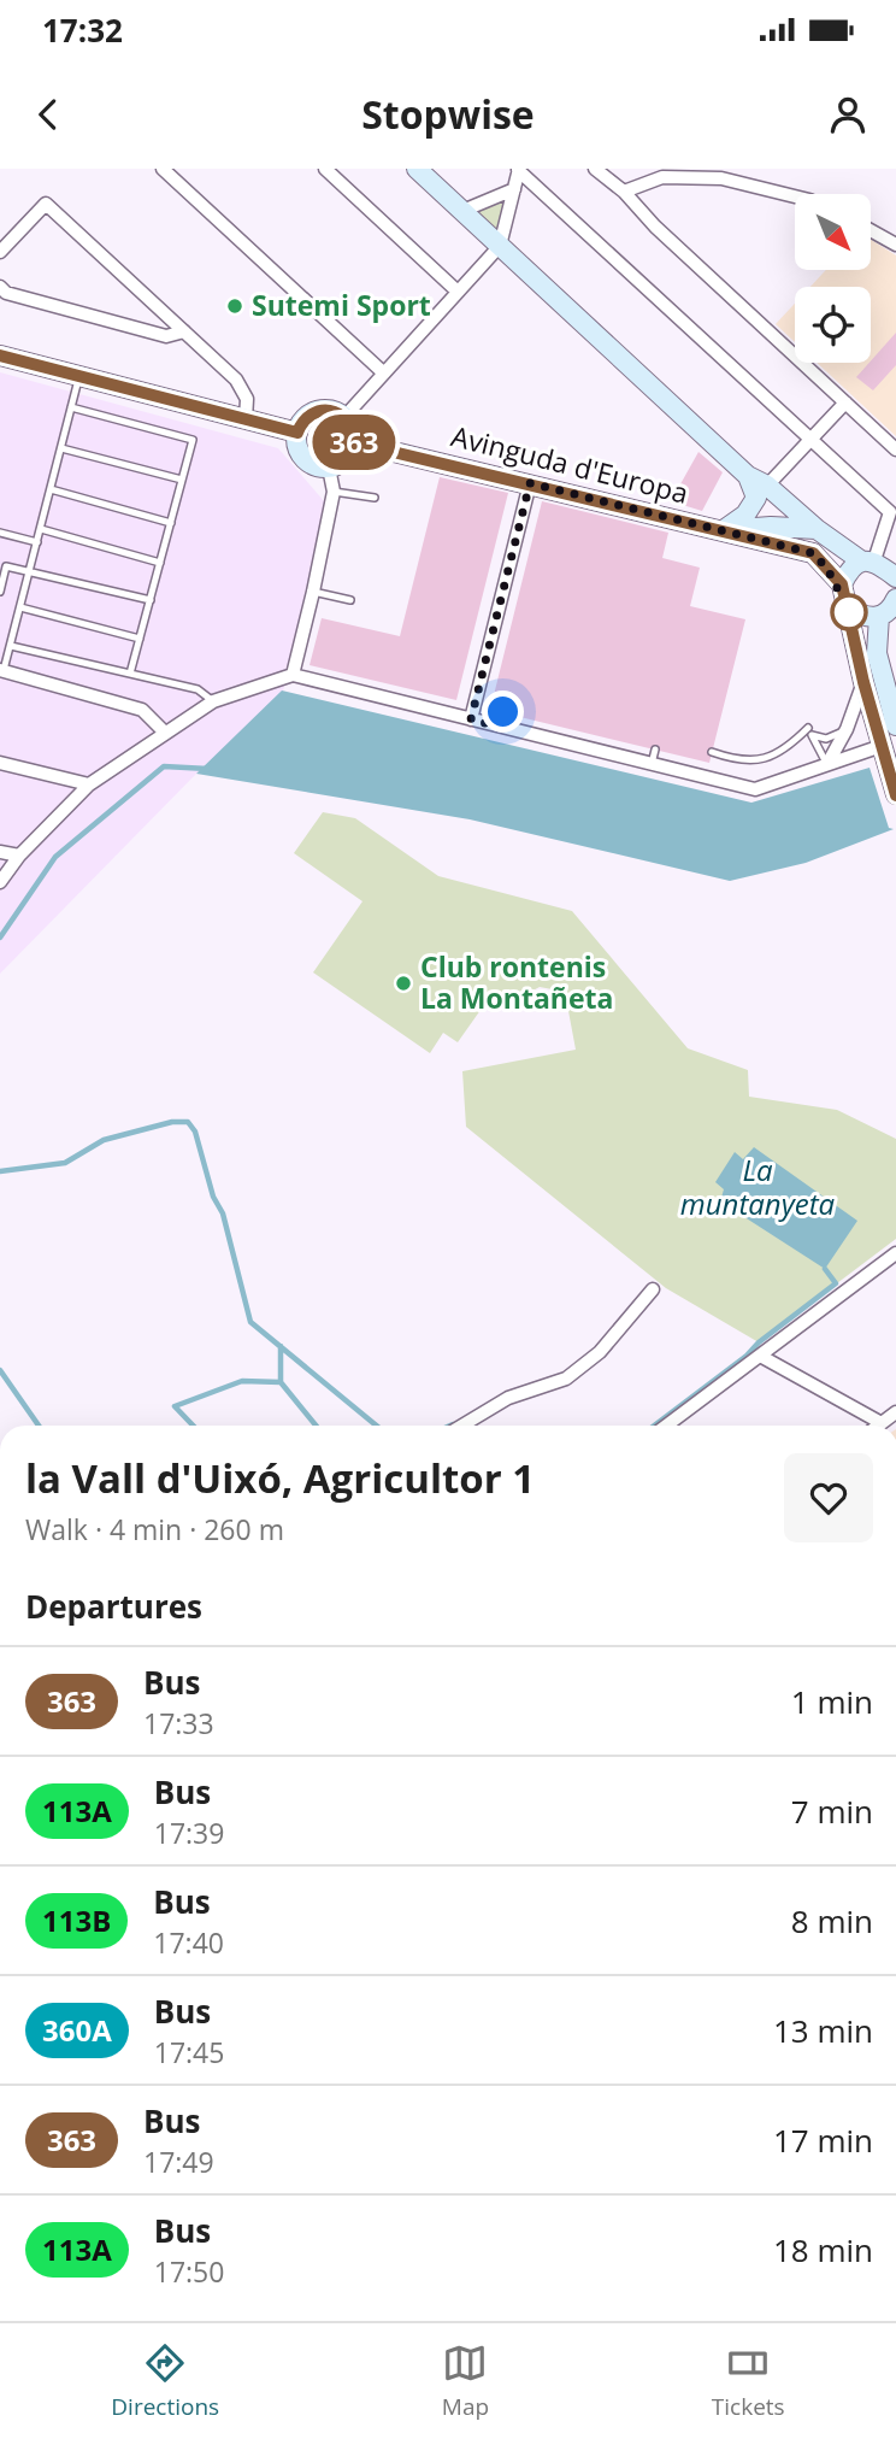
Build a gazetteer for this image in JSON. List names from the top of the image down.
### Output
{
  "streets": {
    "main road": ["Avinguda d'Europa"]
  },
  "water": ["La muntanyeta"],
  "places": ["Sutemi Sport", "Club rontenis La Montañeta"],
  "lines": ["bus line 363"],
  "north": "bottom right",
  "page": {
    "status": "17:32",
    "header": "Stopwise",
    "on_map": "363",
    "heading": [
      ["la Vall d'Uixó, Agricultor 1", "Walk · 4 min · 260 m"],
      "Departures"
    ],
    "list": [
      {
        "mark": "363",
        "name": "Bus",
        "note": "17:33",
        "value": "1 min"
      },
      {
        "mark": "113A",
        "name": "Bus",
        "note": "17:39",
        "value": "7 min"
      },
      {
        "mark": "113B",
        "name": "Bus",
        "note": "17:40",
        "value": "8 min"
      },
      {
        "mark": "360A",
        "name": "Bus",
        "note": "17:45",
        "value": "13 min"
      },
      {
        "mark": "363",
        "name": "Bus",
        "note": "17:49",
        "value": "17 min"
      },
      {
        "mark": "113A",
        "name": "Bus",
        "note": "17:50",
        "value": "18 min"
      }
    ],
    "tabs": ["Directions", "Map", "Tickets"]
  }
}
